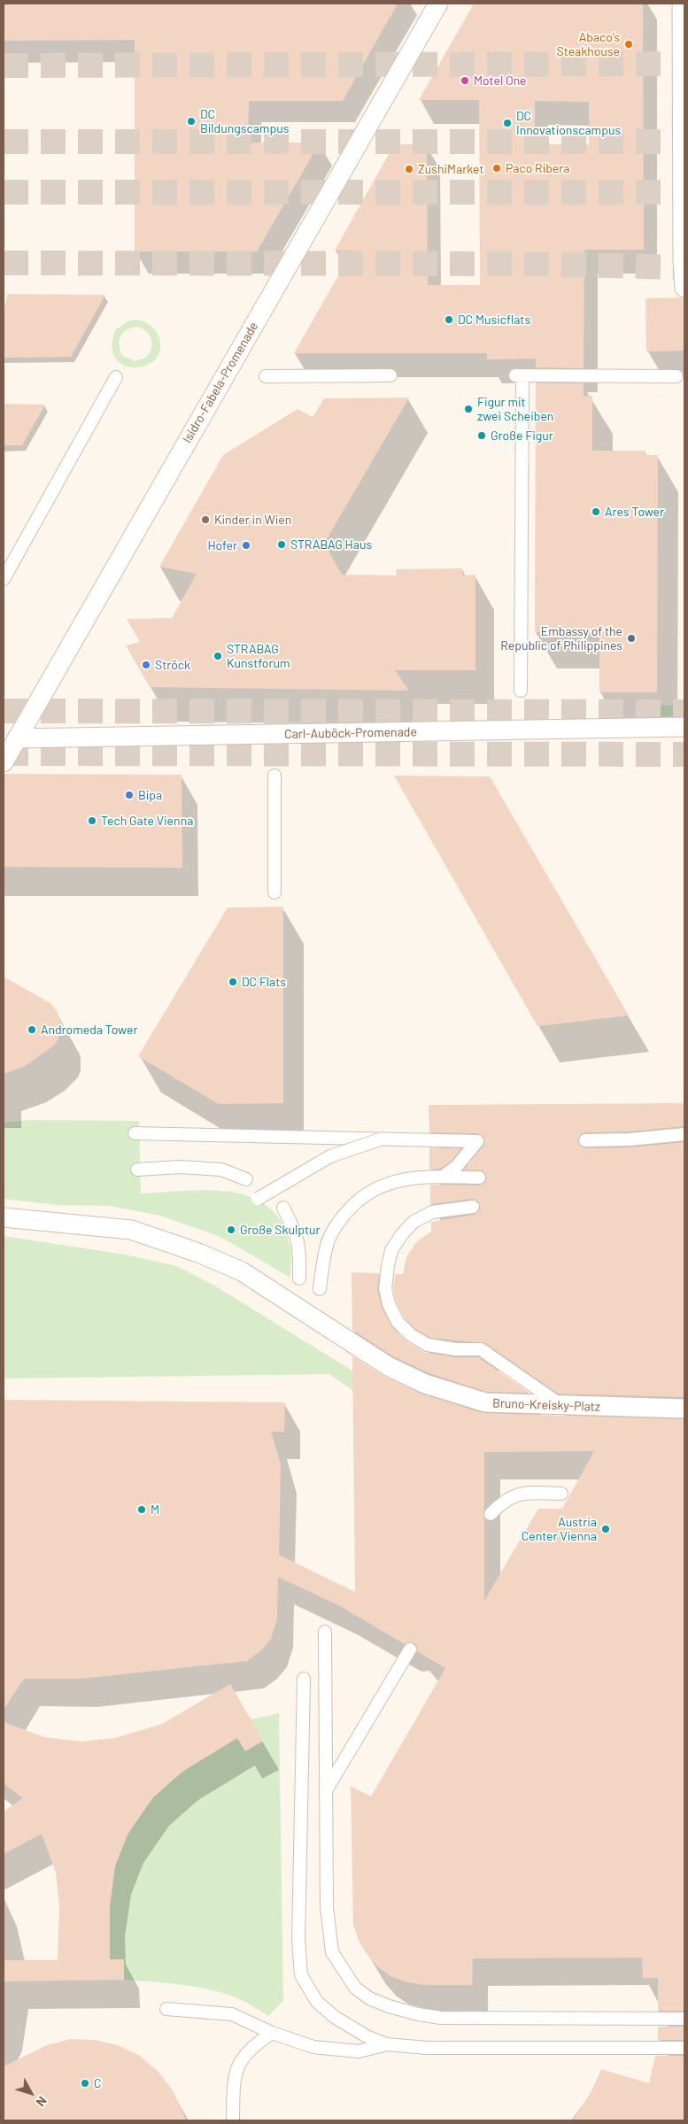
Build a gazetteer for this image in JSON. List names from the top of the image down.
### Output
{
  "streets": {
    "street": ["Isidro-Fabela-Promenade", "Carl-Auböck-Promenade", "Bruno-Kreisky-Platz"]
  },
  "crossings": [
    ["Isidro-Fabela-Promenade", "Carl-Auböck-Promenade"]
  ],
  "places": [
    "Abaco's Steakhouse",
    "Motel One",
    "DC Bildungscampus",
    "DC Innovationscampus",
    "Paco Ribera",
    "ZushiMarket",
    "DC Musicflats",
    "Figur mit zwei Scheiben",
    "Große Figur",
    "Ares Tower",
    "Kinder in Wien",
    "STRABAG Haus",
    "Hofer",
    "Embassy of the Republic of Philippines",
    "STRABAG Kunstforum",
    "Ströck",
    "Bipa",
    "Tech Gate Vienna",
    "DC Flats",
    "Andromeda Tower",
    "Große Skulptur",
    "M",
    "Austria Center Vienna",
    "C"
  ],
  "north": "bottom right"
}
